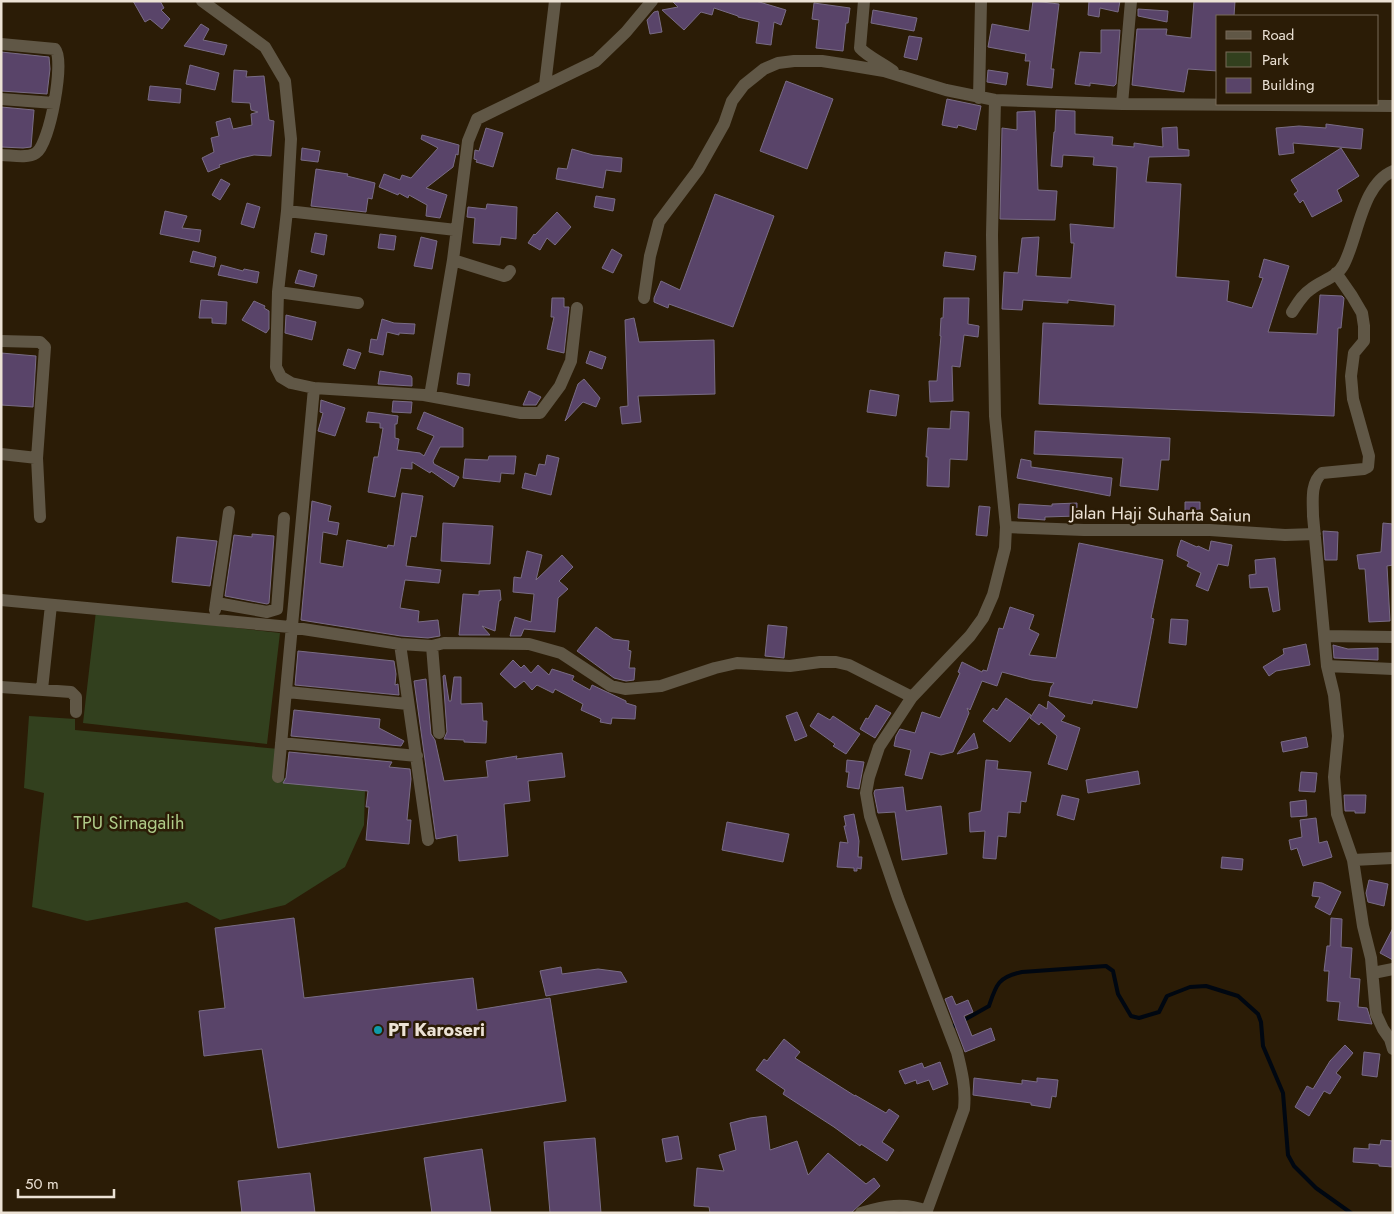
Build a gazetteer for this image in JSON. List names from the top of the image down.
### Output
{
  "streets": {
    "street": ["Jalan Haji Suharta Saiun"]
  },
  "parks": ["TPU Sirnagalih"],
  "places": ["PT Karoseri"],
  "legend": ["Road", "Park", "Building"],
  "scale_bar": "50 m"
}
